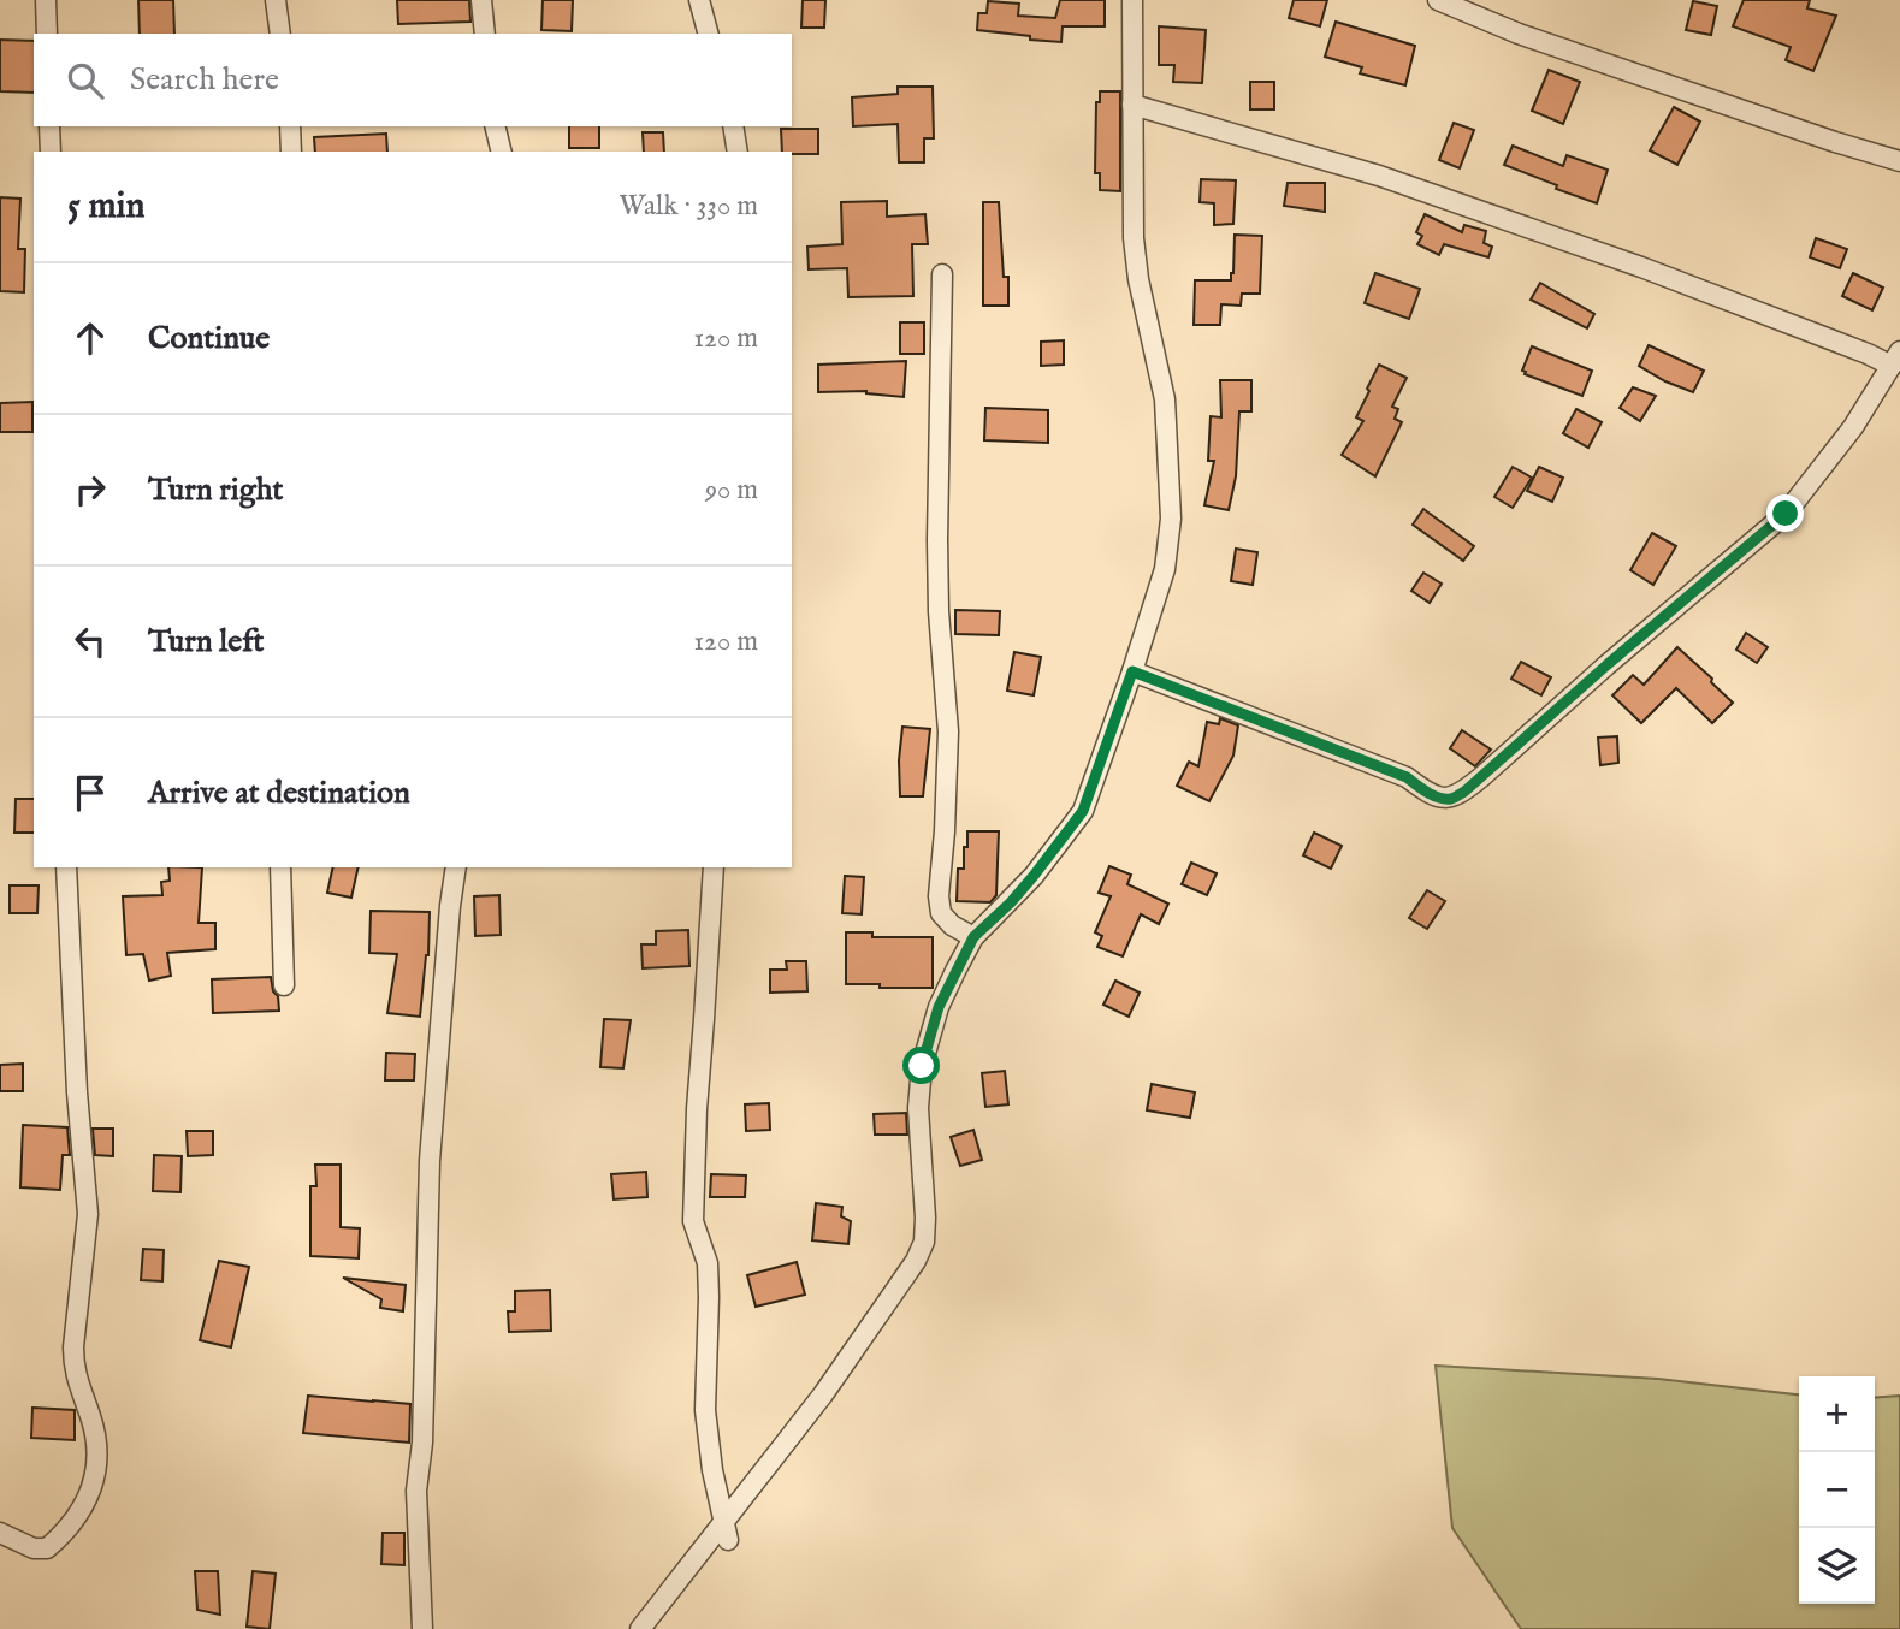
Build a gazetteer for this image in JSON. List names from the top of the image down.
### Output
{
  "page": {
    "search": "Search here",
    "heading": ["5 min", "Walk · 330 m"],
    "list": [
      ["Continue", "120 m"],
      ["Turn right", "90 m"],
      ["Turn left", "120 m"],
      "Arrive at destination"
    ],
    "map_buttons": ["+", "−"]
  }
}
